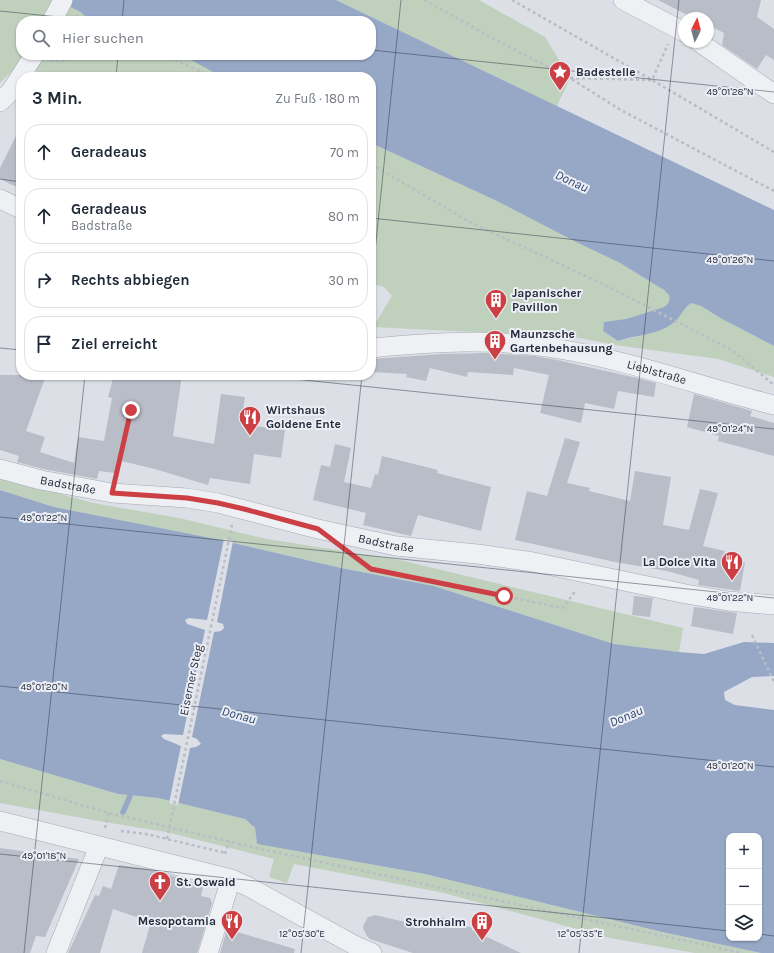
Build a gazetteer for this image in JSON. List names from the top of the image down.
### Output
{
  "streets": {
    "street": ["Lieblstraße", "Badstraße"],
    "path": ["Eiserner Steg"]
  },
  "water": ["Donau"],
  "places": {
    "place": ["Badestelle"],
    "building": ["Japanischer Pavillon", "Maunzsche Gartenbehausung", "Strohhalm"],
    "restaurant": ["Wirtshaus Goldene Ente", "La Dolce Vita", "Mesopotamia"],
    "church": ["St. Oswald"]
  },
  "north": "top",
  "page": {
    "search": "Hier suchen",
    "heading": ["3 Min.", "Zu Fuß · 180 m"],
    "list": [
      ["Geradeaus", "70 m"],
      ["Geradeaus", "Badstraße", "80 m"],
      ["Rechts abbiegen", "30 m"],
      "Ziel erreicht"
    ],
    "map_buttons": ["+", "−"]
  },
  "coordinates": [
    "49°01'28\"N",
    "49°01'26\"N",
    "49°01'24\"N",
    "49°01'22\"N",
    "49°01'20\"N",
    "49°01'18\"N",
    "12°05'30\"E",
    "12°05'35\"E"
  ]
}
